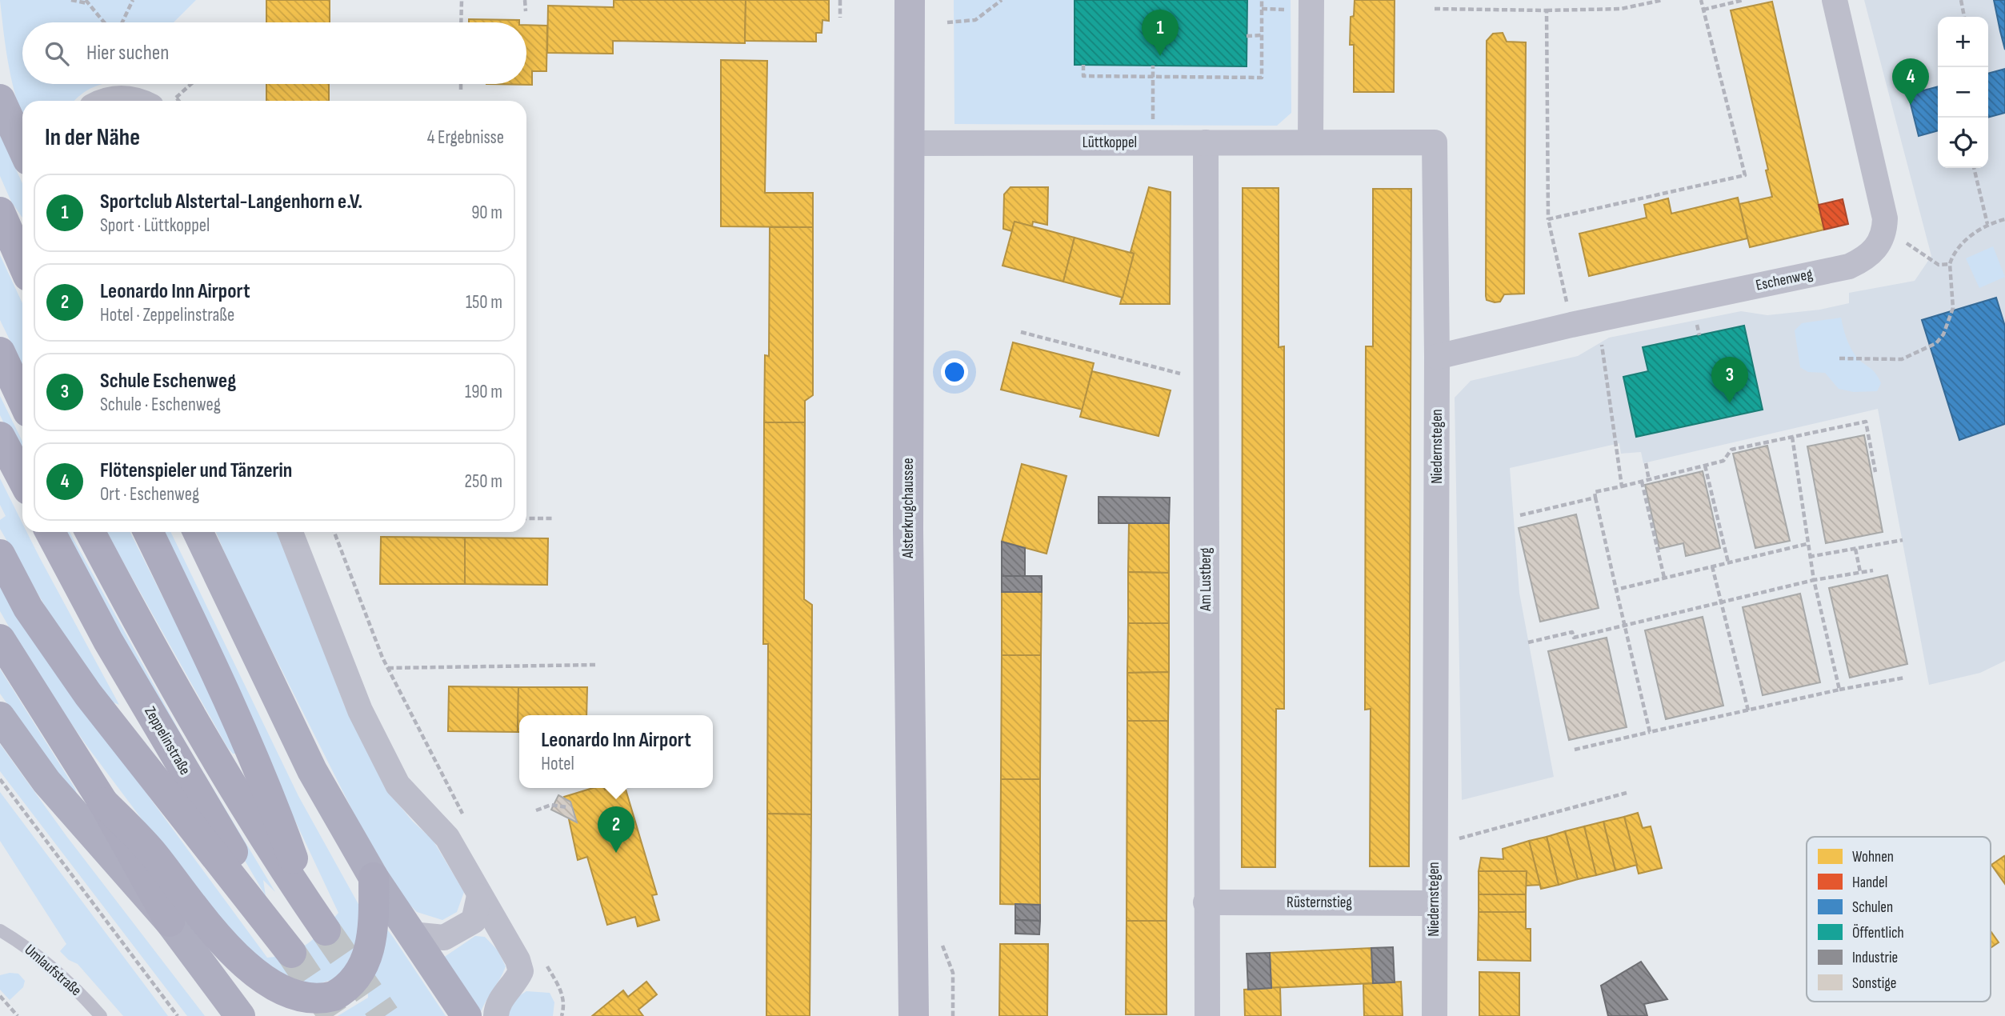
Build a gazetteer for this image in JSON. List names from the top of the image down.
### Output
{
  "streets": {
    "highway": ["Zeppelinstraße"],
    "main road": ["Alsterkrugchaussee"],
    "street": [
      "Lüttkoppel",
      "Eschenweg",
      "Niedernstegen",
      "Am Lustberg",
      "Rüsternstieg"
    ],
    "lane": ["Umlaufstraße"]
  },
  "crossings": [
    ["Lüttkoppel", "Niedernstegen"],
    ["Lüttkoppel", "Alsterkrugchaussee"],
    ["Lüttkoppel", "Am Lustberg"],
    ["Eschenweg", "Niedernstegen"],
    ["Niedernstegen", "Rüsternstieg"],
    ["Am Lustberg", "Rüsternstieg"]
  ],
  "legend": [
    "Wohnen",
    "Handel",
    "Schulen",
    "Öffentlich",
    "Industrie",
    "Sonstige"
  ],
  "page": {
    "pins": [
      "1",
      "4",
      "3",
      "2"
    ],
    "map_buttons": ["+", "−"],
    "search": "Hier suchen",
    "heading": ["In der Nähe", "4 Ergebnisse"],
    "list": [
      {
        "mark": "1",
        "name": "Sportclub Alstertal-Langenhorn e.V.",
        "note": "Sport · Lüttkoppel",
        "value": "90 m"
      },
      {
        "mark": "2",
        "name": "Leonardo Inn Airport",
        "note": "Hotel · Zeppelinstraße",
        "value": "150 m"
      },
      {
        "mark": "3",
        "name": "Schule Eschenweg",
        "note": "Schule · Eschenweg",
        "value": "190 m"
      },
      {
        "mark": "4",
        "name": "Flötenspieler und Tänzerin",
        "note": "Ort · Eschenweg",
        "value": "250 m"
      }
    ],
    "popup": ["Leonardo Inn Airport", "Hotel"]
  }
}
